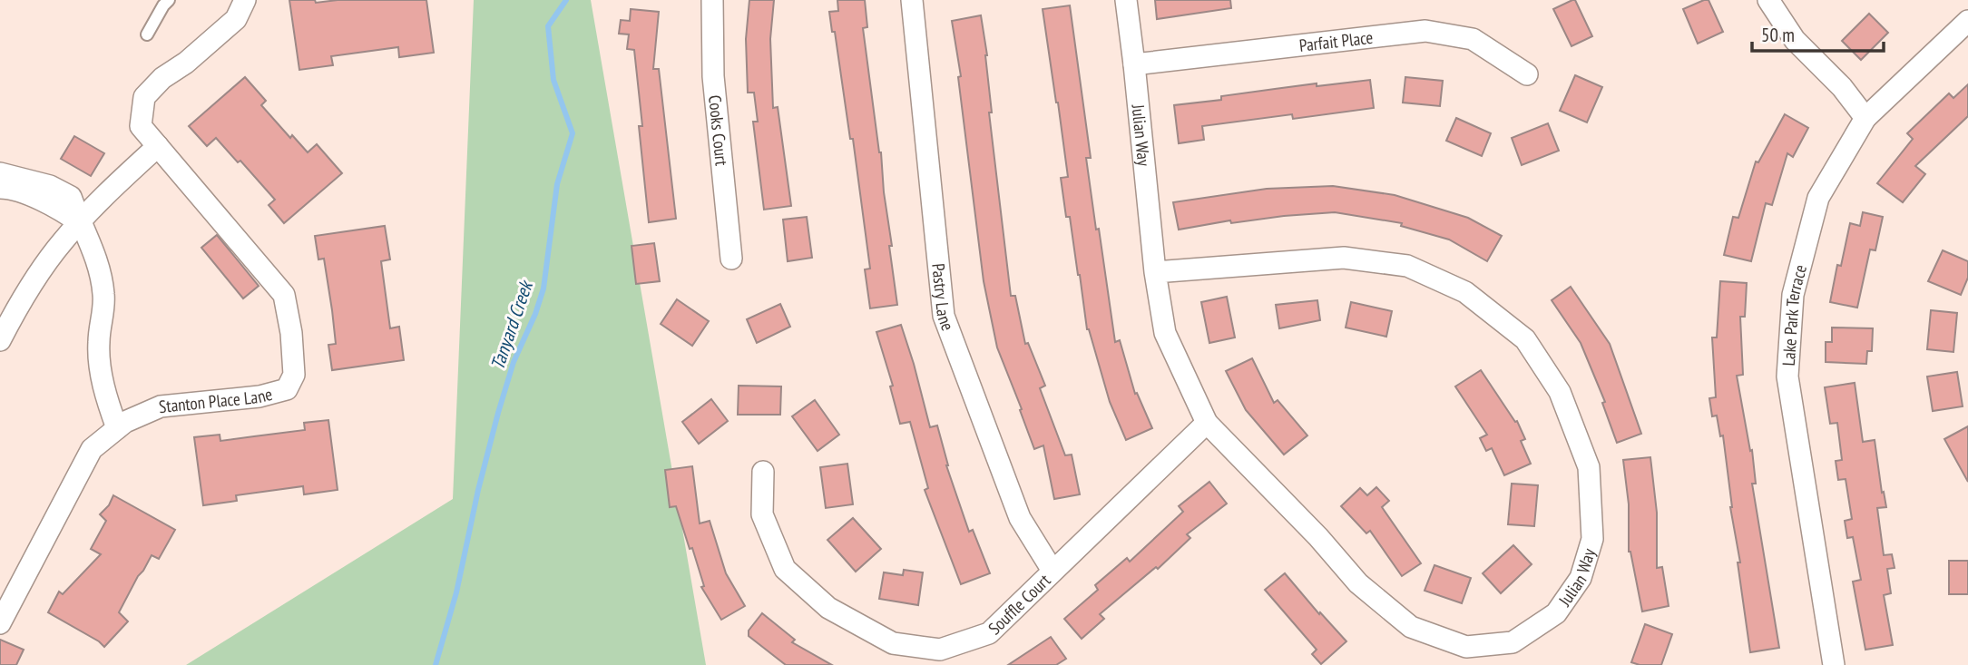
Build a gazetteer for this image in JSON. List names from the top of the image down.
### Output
{
  "streets": {
    "street": [
      "Parfait Place",
      "Cooks Court",
      "Julian Way",
      "Pastry Lane",
      "Lake Park Terrace",
      "Stanton Place Lane",
      "Souffle Court"
    ]
  },
  "crossings": [
    ["Parfait Place", "Julian Way"],
    ["Julian Way", "Souffle Court"],
    ["Pastry Lane", "Souffle Court"]
  ],
  "water": ["Tanyard Creek"],
  "scale_bar": "50 m"
}
